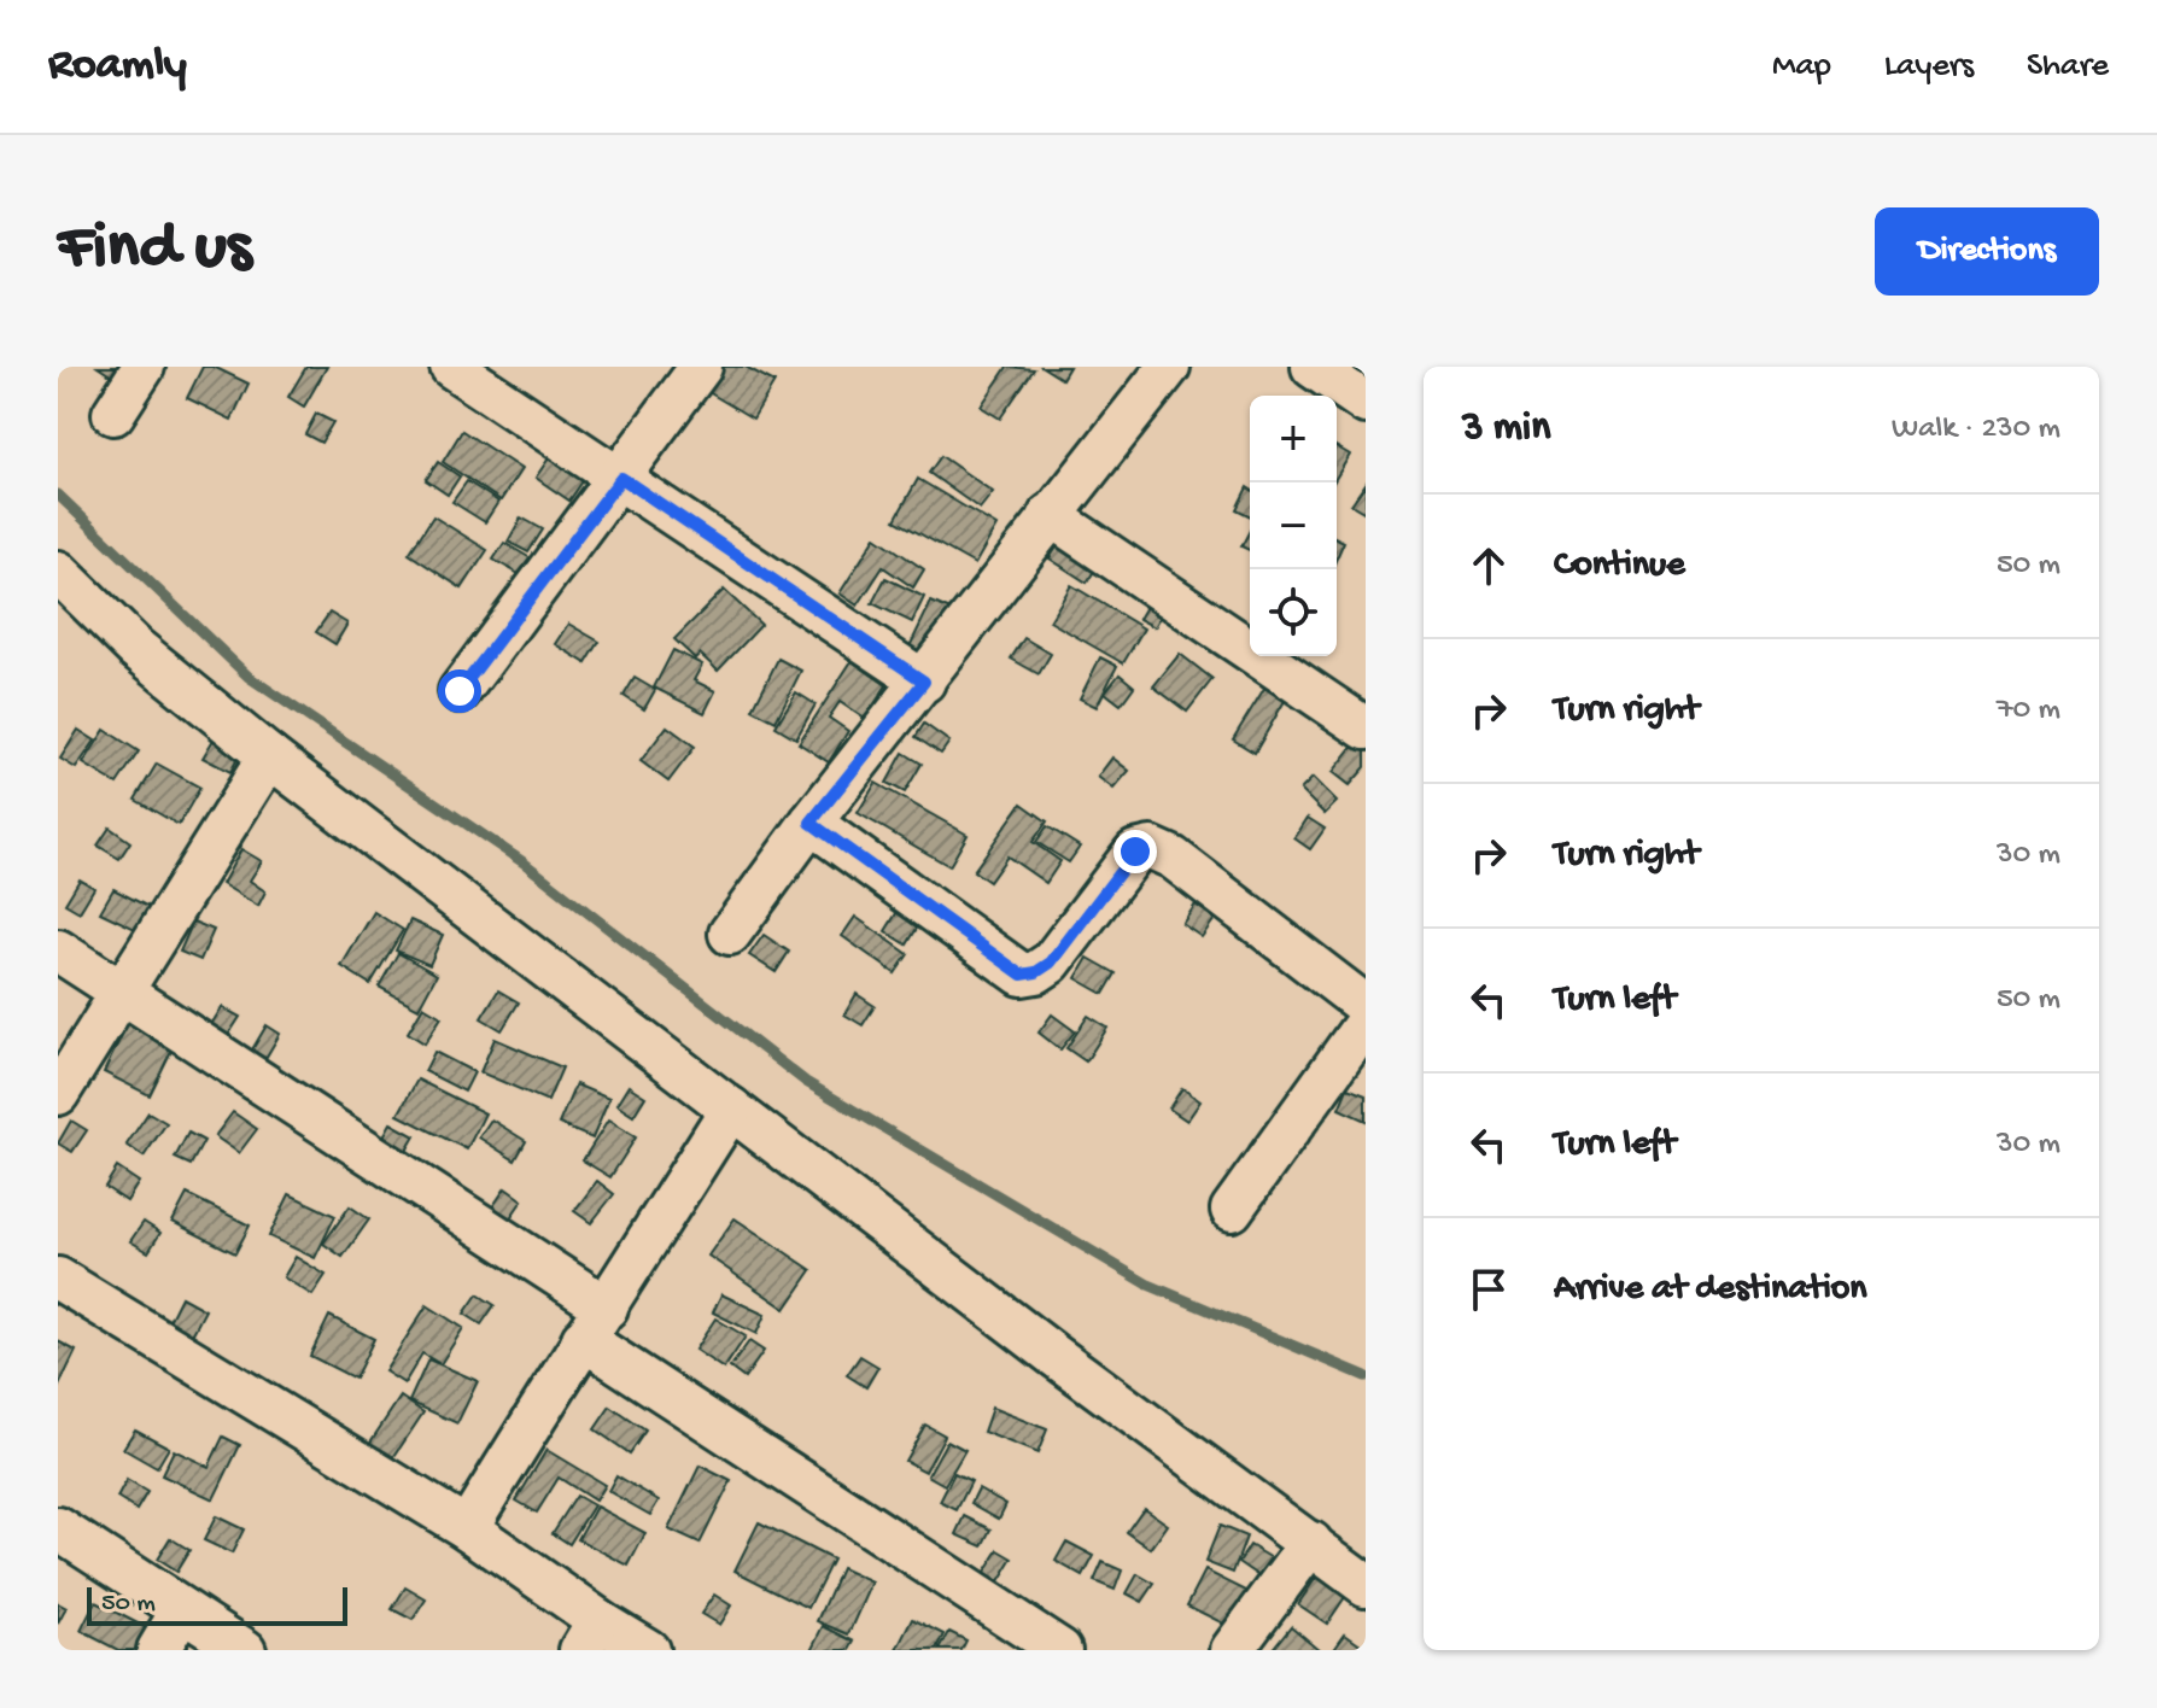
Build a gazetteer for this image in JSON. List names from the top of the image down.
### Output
{
  "scale_bar": "50 m",
  "page": {
    "header": "Roamly",
    "nav": ["Map", "Layers", "Share"],
    "buttons": "Directions",
    "title": "Find us",
    "heading": ["3 min", "Walk · 230 m"],
    "map_buttons": ["+", "−"],
    "list": [
      ["Continue", "50 m"],
      ["Turn right", "70 m"],
      ["Turn right", "30 m"],
      ["Turn left", "50 m"],
      ["Turn left", "30 m"],
      "Arrive at destination"
    ],
    "scale": "50 m"
  }
}
